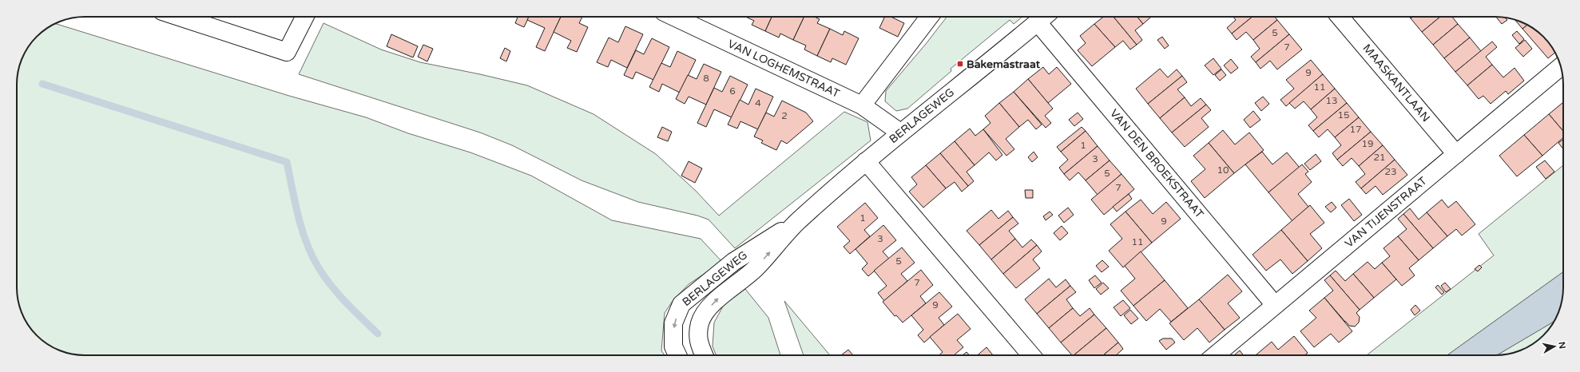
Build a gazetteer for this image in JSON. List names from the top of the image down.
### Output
{
  "streets": {
    "street": [
      "VAN LOGHEMSTRAAT",
      "MAASKANTLAAN",
      "BERLAGEWEG",
      "VAN DEN BROEKSTRAAT",
      "VAN TIJENSTRAAT"
    ]
  },
  "crossings": [
    ["VAN LOGHEMSTRAAT", "BERLAGEWEG"],
    ["MAASKANTLAAN", "VAN TIJENSTRAAT"],
    ["BERLAGEWEG", "VAN DEN BROEKSTRAAT"],
    ["VAN DEN BROEKSTRAAT", "VAN TIJENSTRAAT"]
  ],
  "places": {
    "transit": ["Bakemastraat"]
  },
  "house_numbers": [
    "5",
    "7",
    "9",
    "8",
    "11",
    "6",
    "13",
    "4",
    "15",
    "2",
    "17",
    "19",
    "1",
    "21",
    "3",
    "10",
    "23",
    "5",
    "7",
    "1",
    "9",
    "3",
    "11",
    "5",
    "7",
    "9"
  ],
  "north": "right"
}
